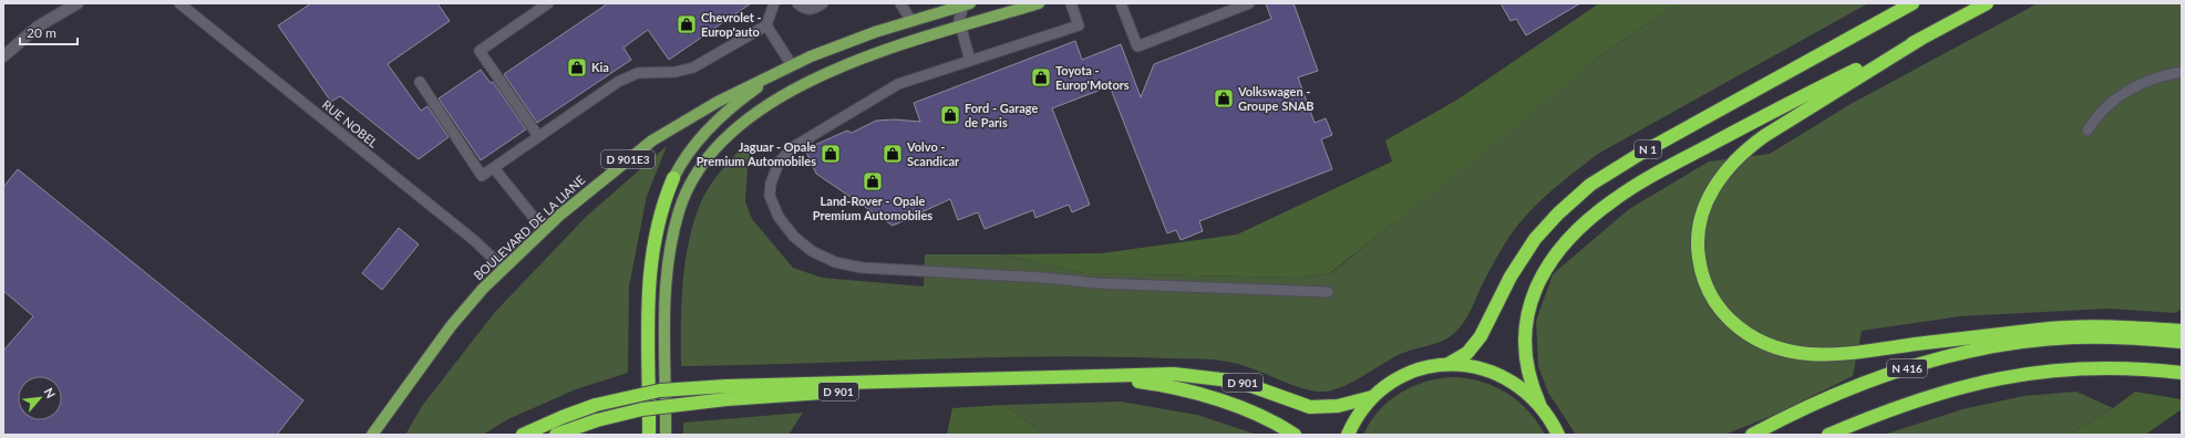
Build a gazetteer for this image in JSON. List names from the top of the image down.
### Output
{
  "streets": {
    "highway": [
      "N 1",
      "D 901E3",
      "N 416",
      "D 901"
    ],
    "main road": ["BOULEVARD DE LA LIANE"],
    "lane": ["RUE NOBEL"]
  },
  "crossings": [
    ["RUE NOBEL", "BOULEVARD DE LA LIANE"],
    ["D 901E3", "BOULEVARD DE LA LIANE"]
  ],
  "places": {
    "shop": [
      "Chevrolet - Europ'auto",
      "Kia",
      "Toyota - Europ'Motors",
      "Volkswagen - Groupe SNAB",
      "Ford - Garage de Paris",
      "Jaguar - Opale Premium Automobiles",
      "Volvo - Scandicar",
      "Land-Rover - Opale Premium Automobiles"
    ]
  },
  "scale_bar": "20 m",
  "north": "top right"
}
